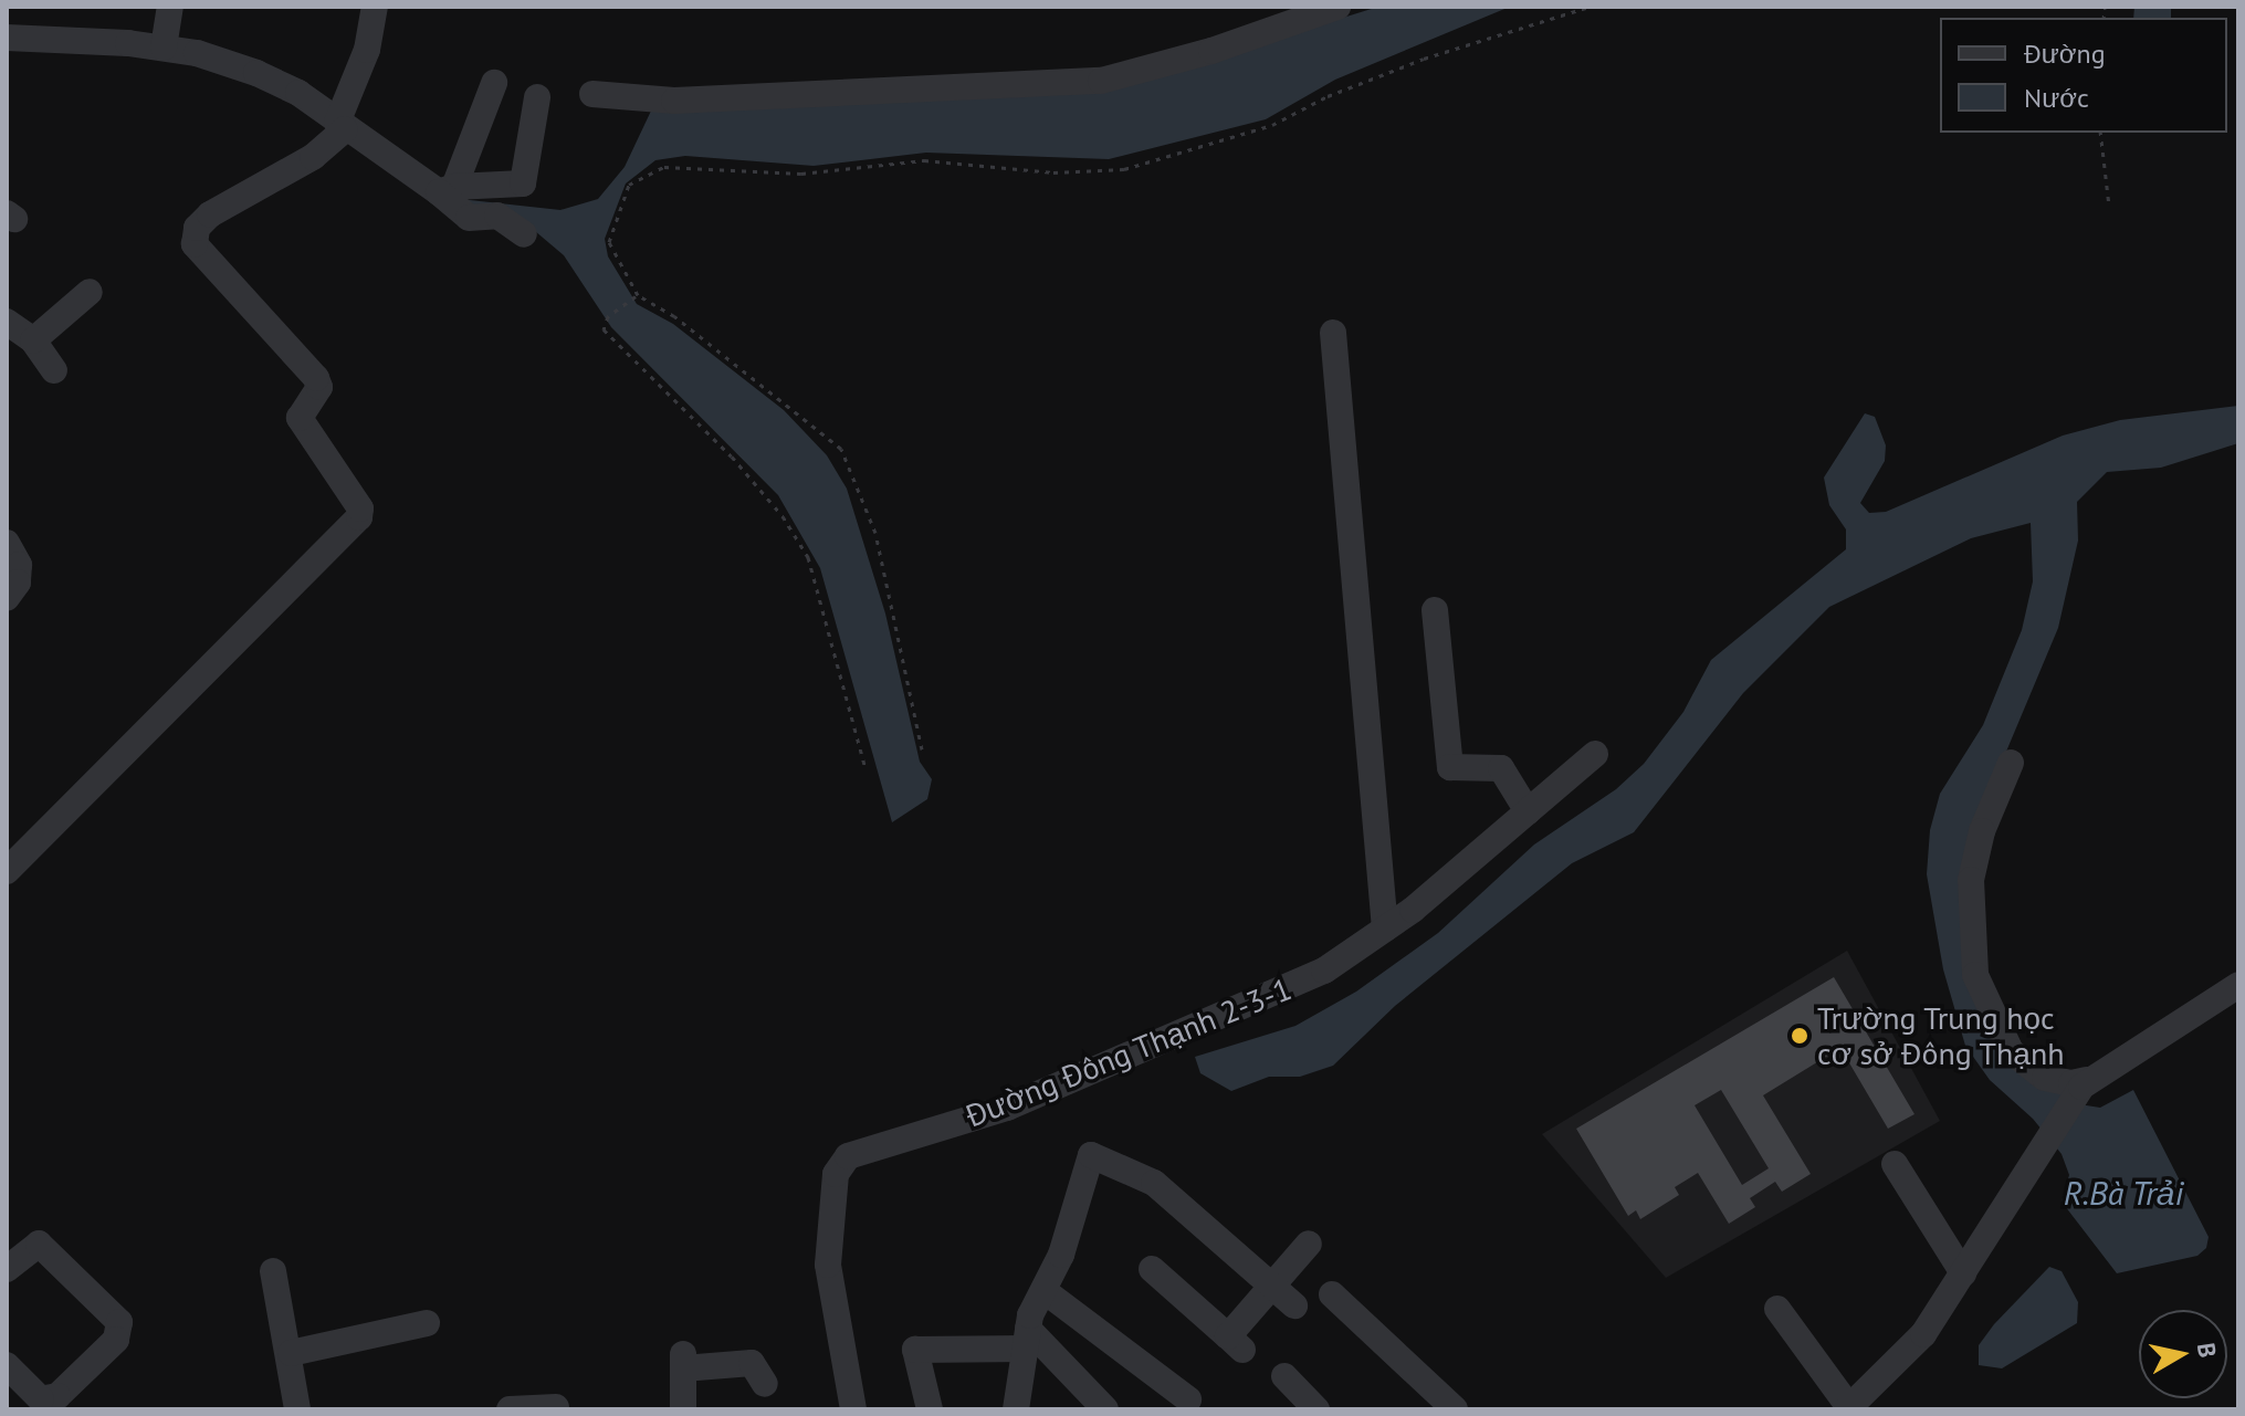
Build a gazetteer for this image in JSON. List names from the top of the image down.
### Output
{
  "streets": {
    "street": ["Đường Đông Thạnh 2-3-1"]
  },
  "water": ["R.Bà Trải"],
  "places": ["Trường Trung học cơ sở Đông Thạnh"],
  "legend": ["Đường", "Nước"],
  "north": "right"
}
